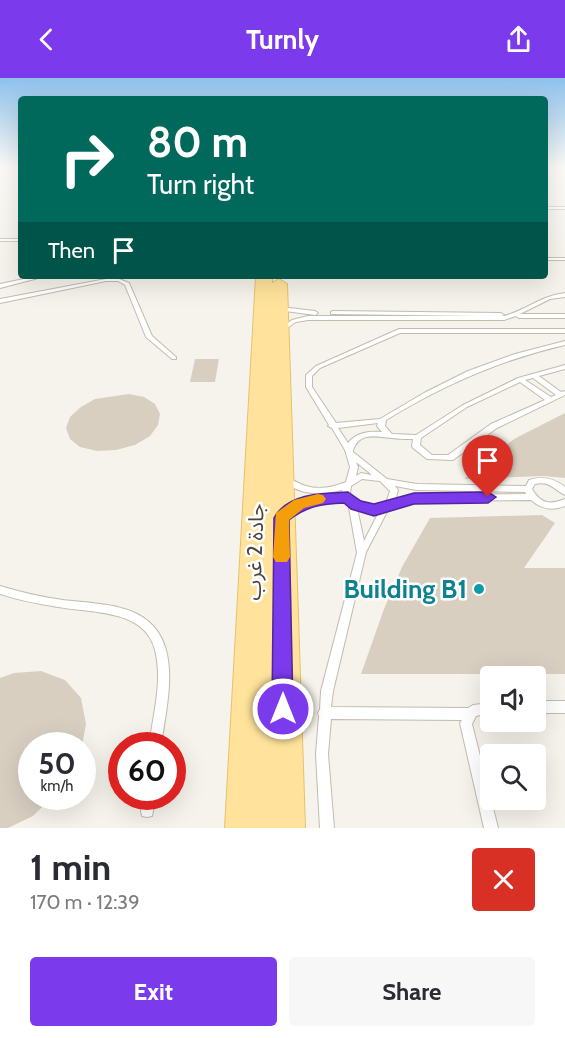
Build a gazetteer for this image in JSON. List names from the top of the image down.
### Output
{
  "streets": {
    "main road": ["جادة 2 غرب"]
  },
  "places": ["Building B1"],
  "page": {
    "header": "Turnly",
    "turn": ["80 m", "Turn right"],
    "then": "Then",
    "speed": "50 km/h",
    "limit": "60",
    "heading": ["1 min", "170 m · 12:39"],
    "buttons": ["Exit", "Share"]
  }
}
